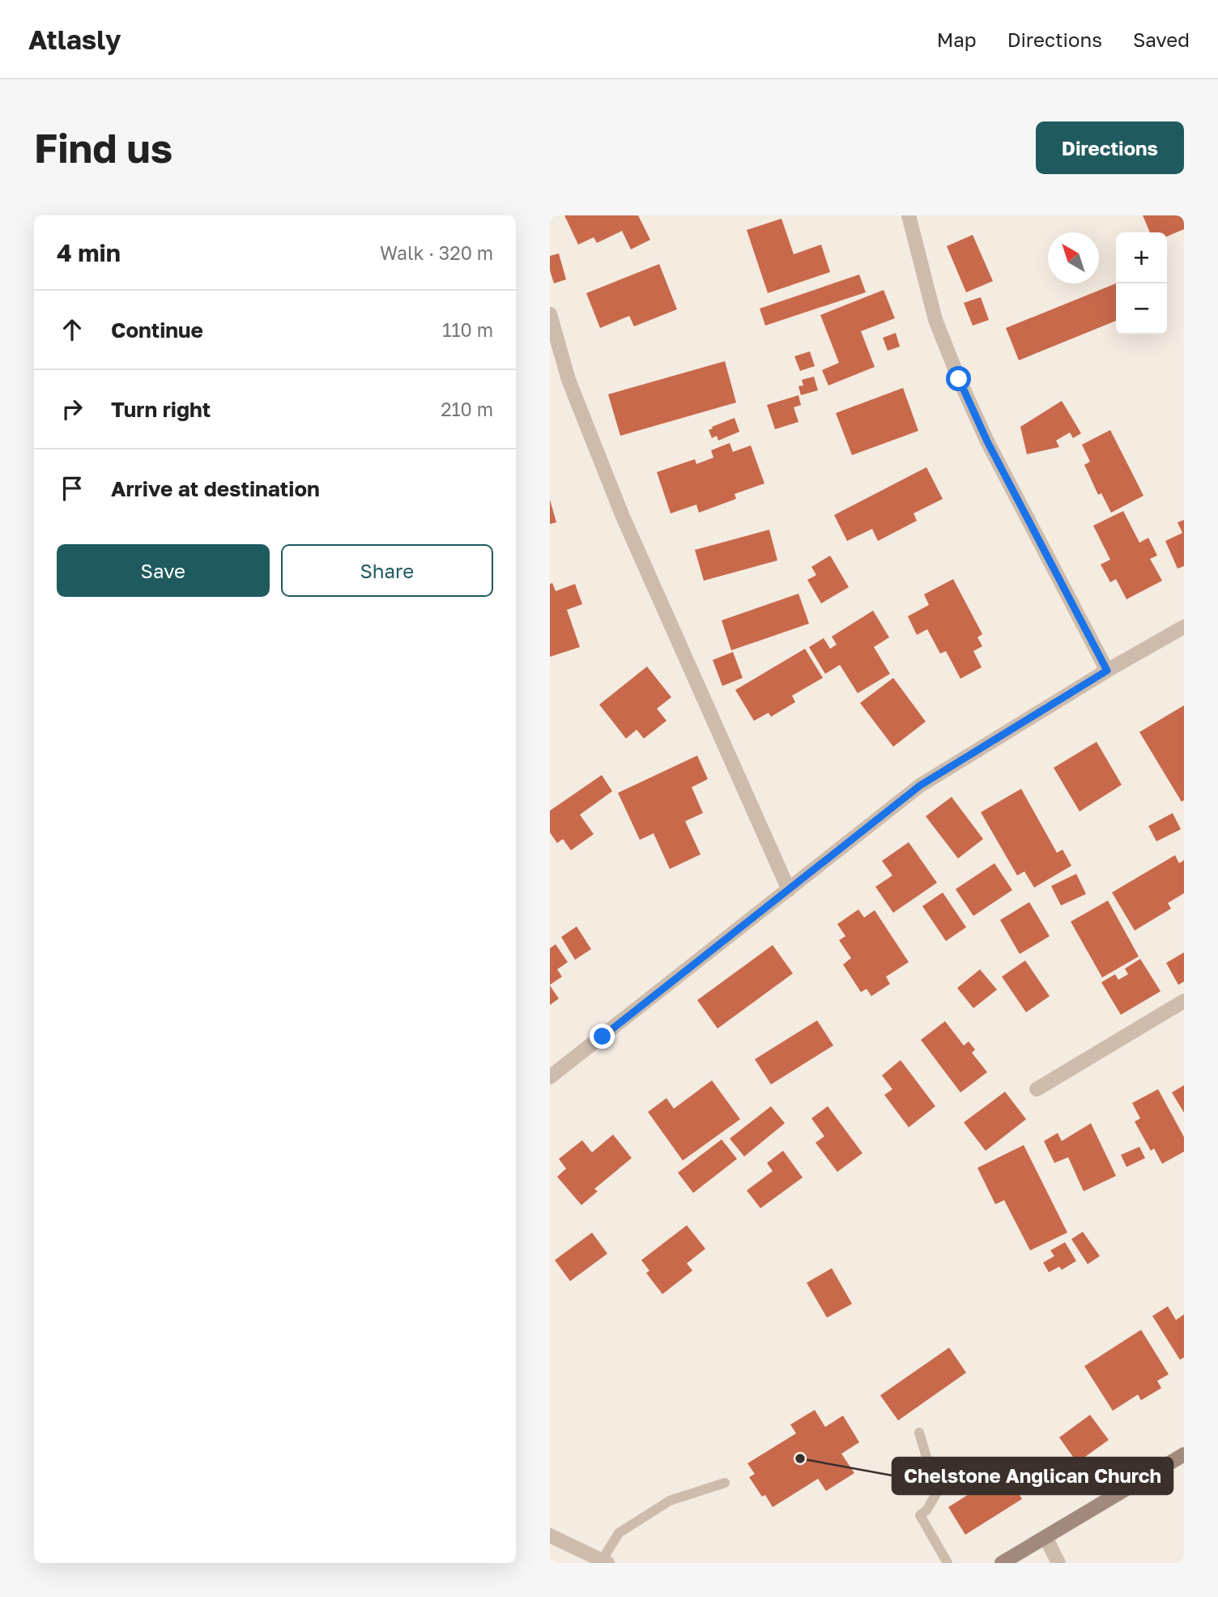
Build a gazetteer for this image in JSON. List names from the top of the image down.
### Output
{
  "places": ["Chelstone Anglican Church"],
  "north": "top left",
  "page": {
    "header": "Atlasly",
    "nav": ["Map", "Directions", "Saved"],
    "buttons": [
      "Directions",
      ["Save", "Share"]
    ],
    "title": "Find us",
    "heading": ["4 min", "Walk · 320 m"],
    "map_buttons": ["+", "−"],
    "list": [
      ["Continue", "110 m"],
      ["Turn right", "210 m"],
      "Arrive at destination"
    ]
  }
}
